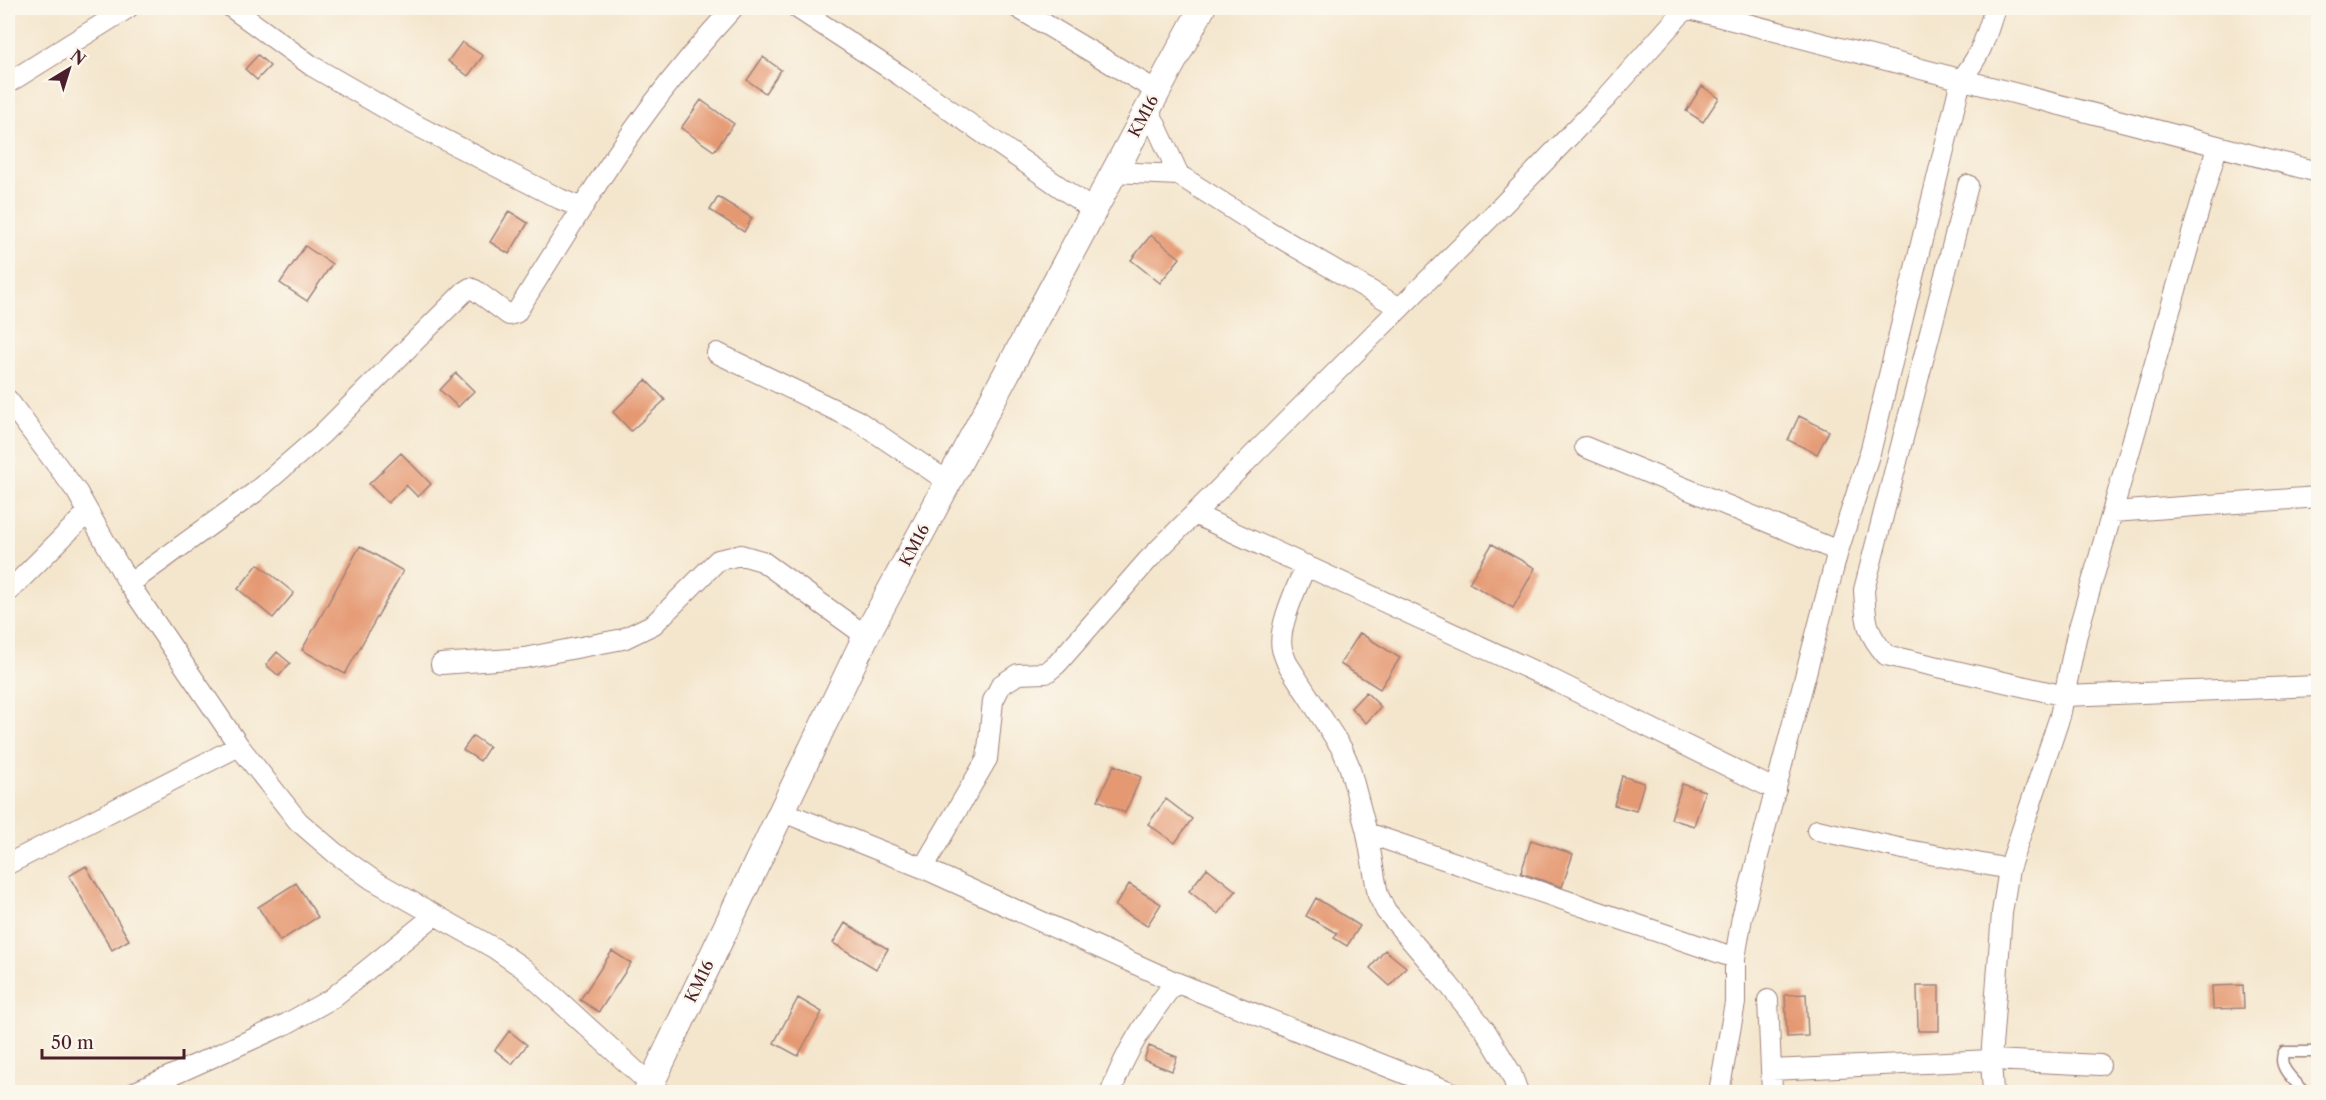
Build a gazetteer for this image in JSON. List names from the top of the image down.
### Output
{
  "streets": {
    "street": ["KM16"]
  },
  "scale_bar": "50 m",
  "north": "top right"
}
